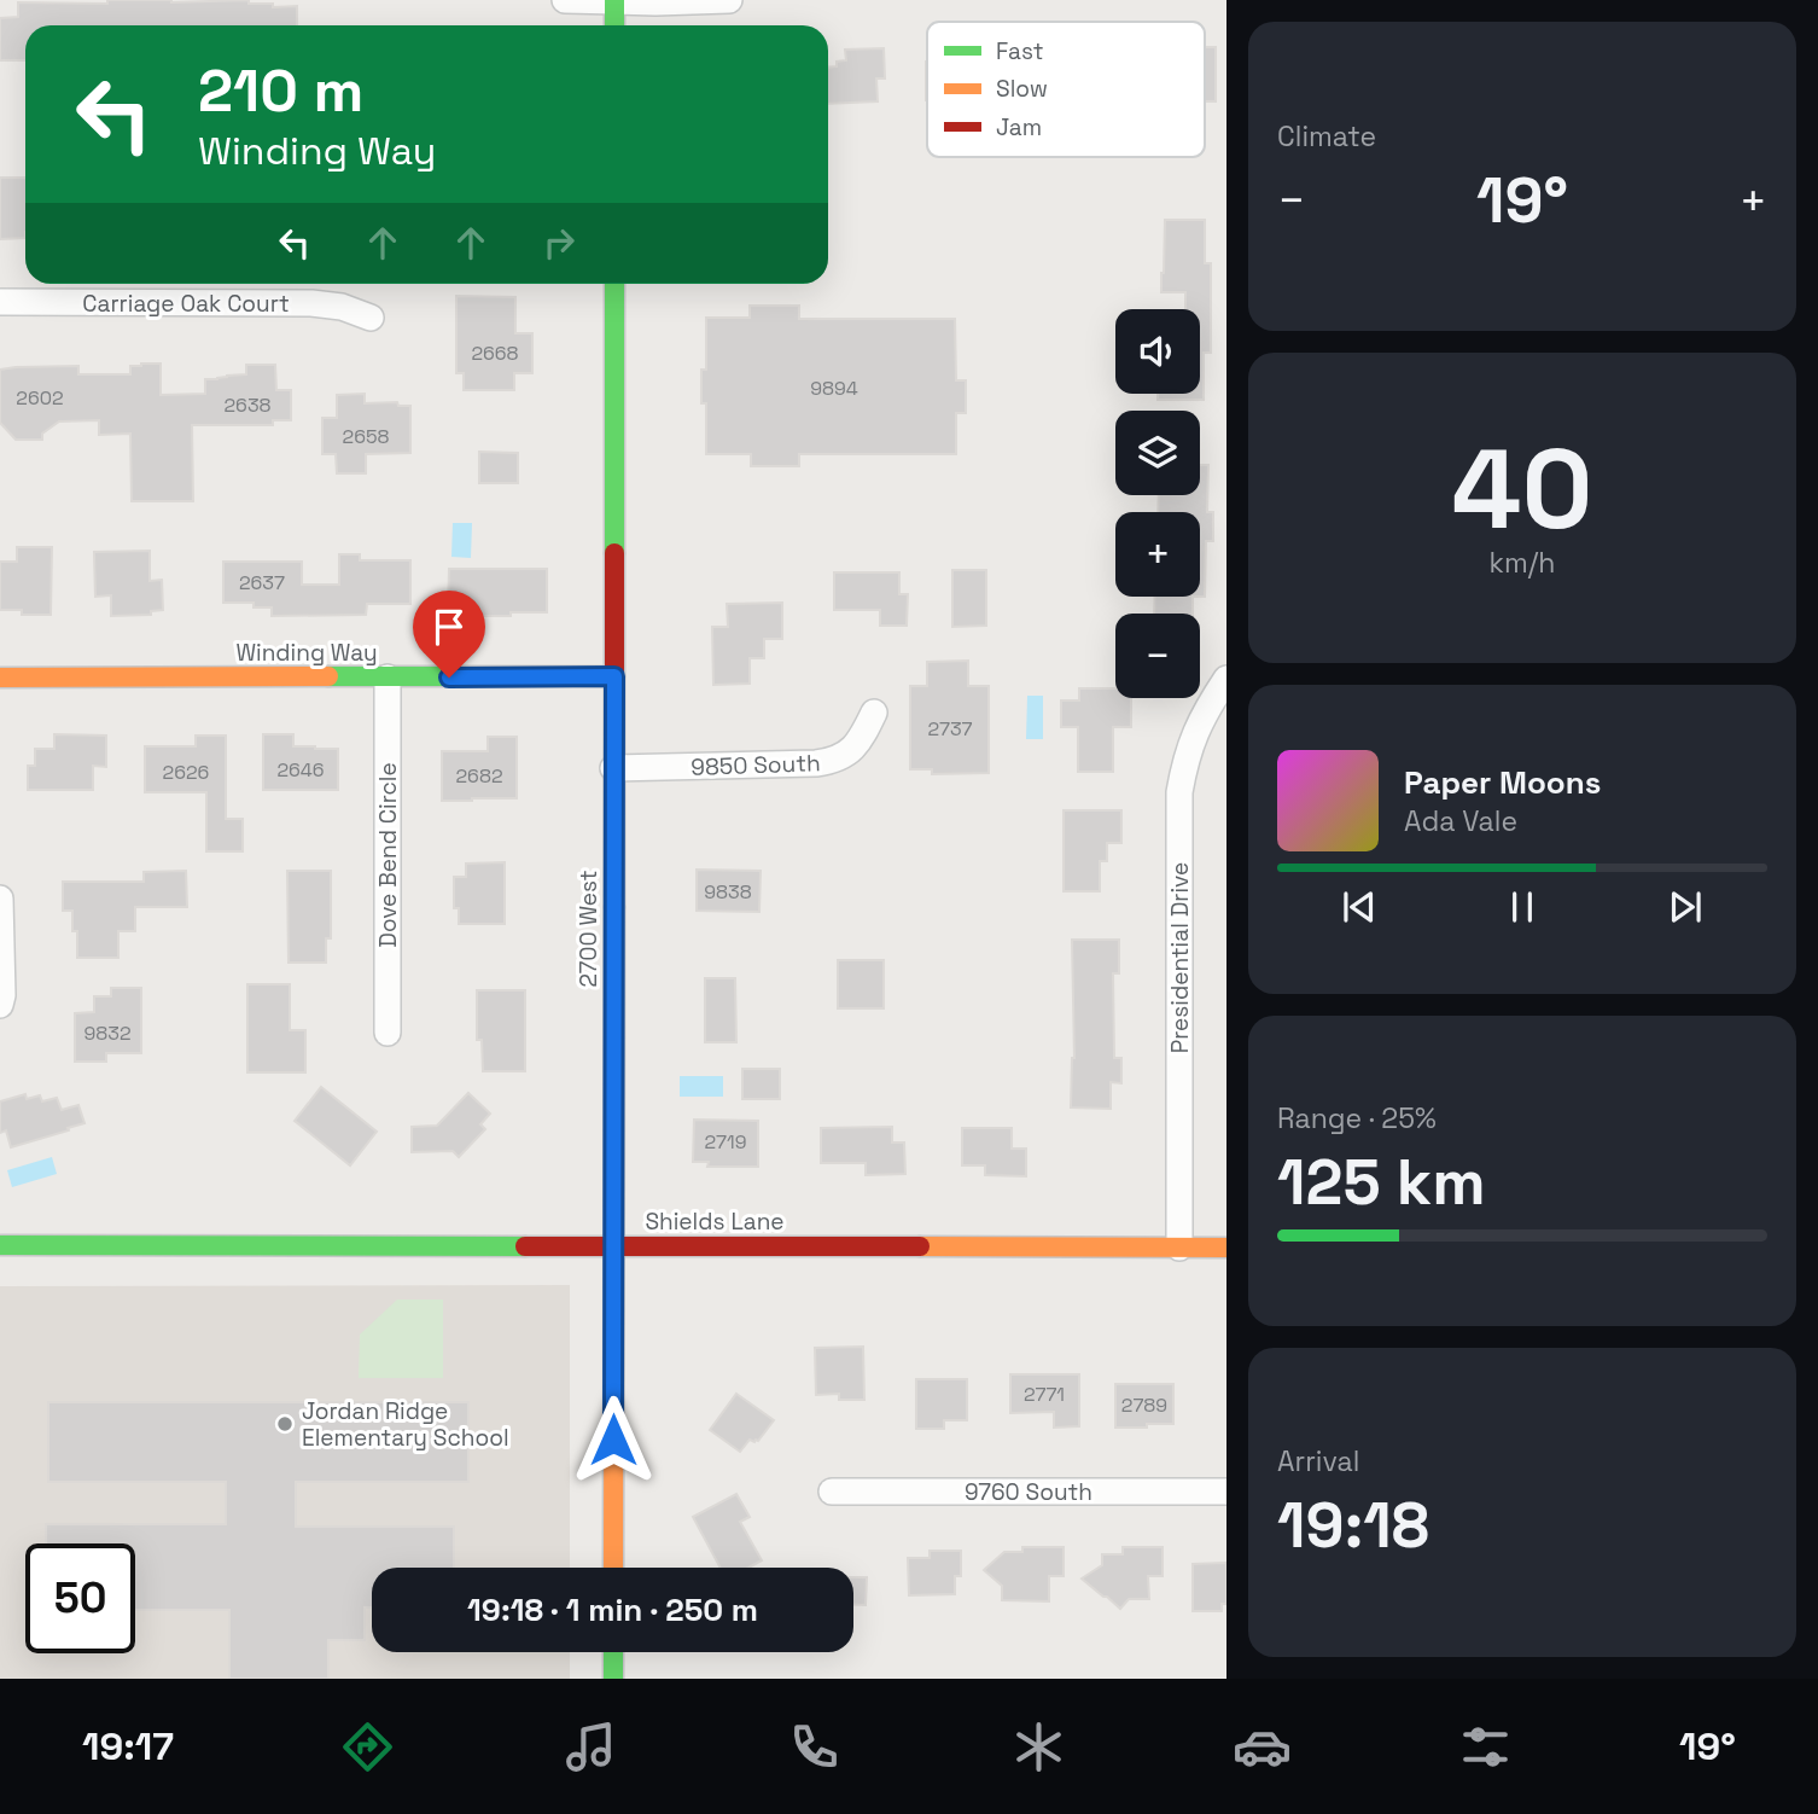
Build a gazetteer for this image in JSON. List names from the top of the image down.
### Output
{
  "streets": {
    "main road": ["Winding Way", "2700 West", "Shields Lane"],
    "street": [
      "Carriage Oak Court",
      "9850 South",
      "Dove Bend Circle",
      "Presidential Drive",
      "9760 South"
    ]
  },
  "crossings": [
    ["Winding Way", "Dove Bend Circle"],
    ["Winding Way", "2700 West"],
    ["9850 South", "2700 West"],
    ["2700 West", "Shields Lane"],
    ["Presidential Drive", "Shields Lane"]
  ],
  "places": ["Jordan Ridge Elementary School"],
  "house_numbers": [
    "2668",
    "9894",
    "2602",
    "2638",
    "2658",
    "2637",
    "2737",
    "2646",
    "2626",
    "2682",
    "9838",
    "9832",
    "2719",
    "2771",
    "2789"
  ],
  "legend": ["Fast", "Slow", "Jam"],
  "page": {
    "tile": [
      "Climate",
      ["40", "km/h"],
      ["Range · 25%", "125 km"],
      ["Arrival", "19:18"]
    ],
    "turn": ["210 m", "Winding Way"],
    "heat": ["−", "19°", "+"],
    "map_buttons": ["+", "−"],
    "song": ["Paper Moons", "Ada Vale"],
    "limit": "50",
    "trip": "19:18 · 1 min · 250 m",
    "tabs": ["19:17", "19°"]
  }
}
